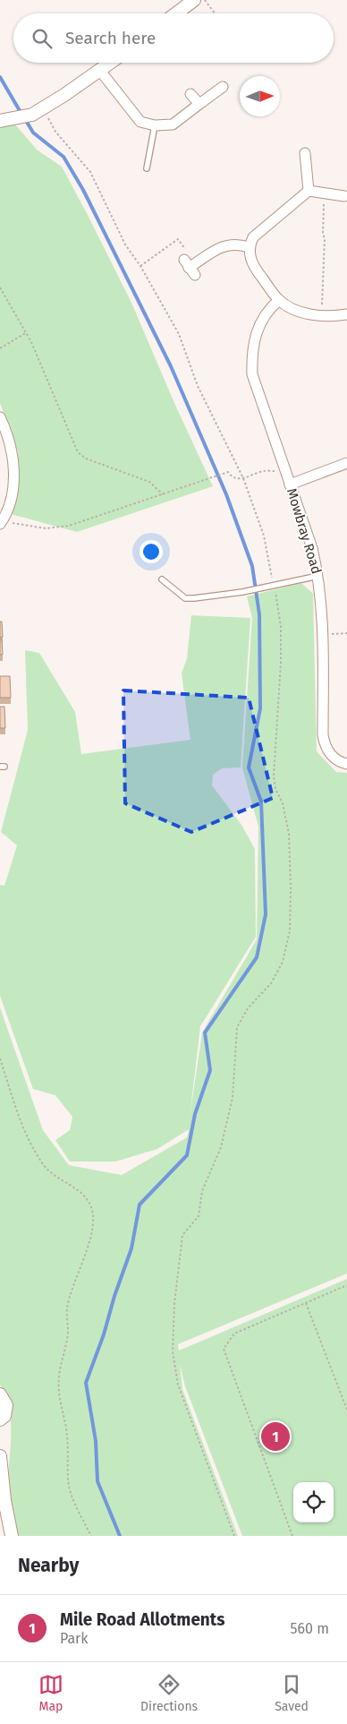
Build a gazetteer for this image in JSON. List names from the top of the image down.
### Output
{
  "streets": {
    "street": ["Mowbray Road"]
  },
  "north": "right",
  "page": {
    "search": "Search here",
    "pins": "1",
    "heading": "Nearby",
    "list": [
      {
        "mark": "1",
        "name": "Mile Road Allotments",
        "note": "Park",
        "value": "560 m"
      }
    ],
    "nav": ["Map", "Directions", "Saved"]
  }
}
